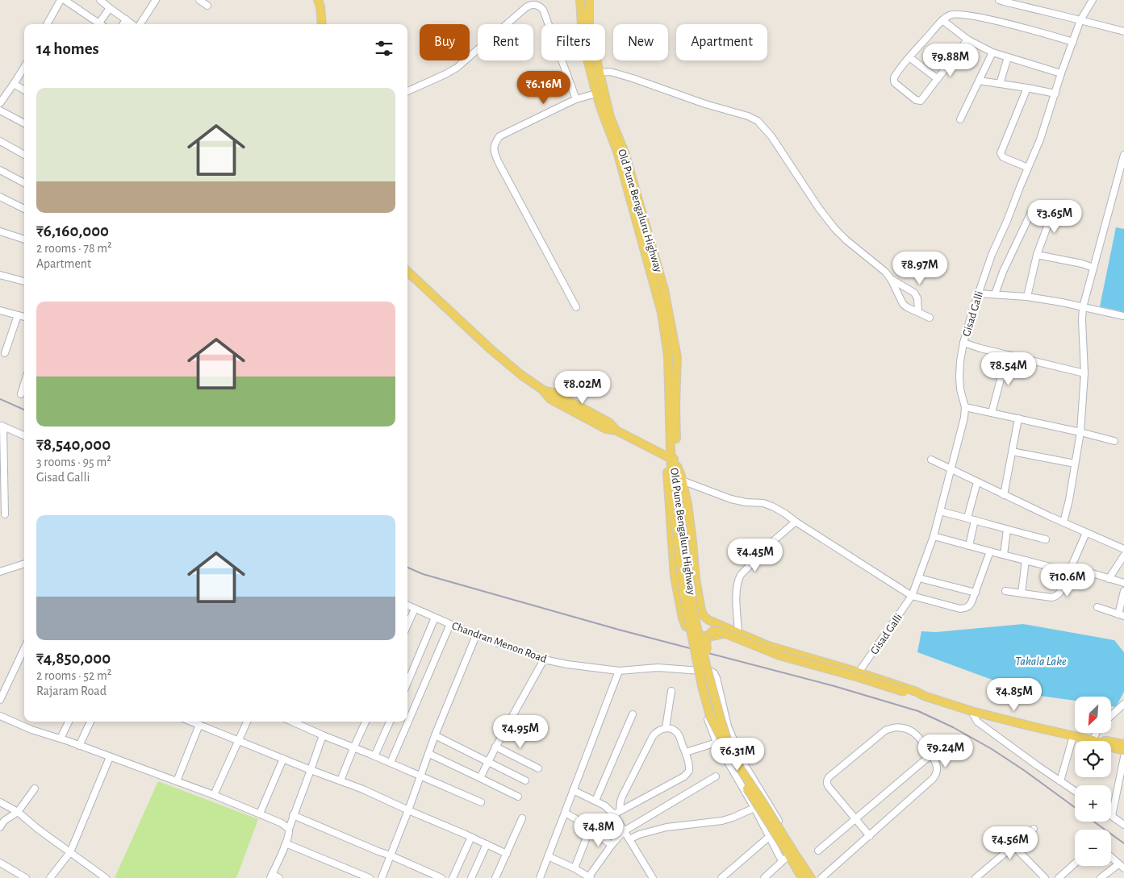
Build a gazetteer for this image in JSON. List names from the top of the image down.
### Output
{
  "streets": {
    "main road": ["Old Pune Bengaluru Highway"],
    "street": ["Gisad Galli", "Chandran Menon Road"]
  },
  "crossings": [
    ["Old Pune Bengaluru Highway", "Chandran Menon Road"]
  ],
  "water": ["Takala Lake"],
  "north": "bottom left",
  "page": {
    "chip": [
      "Buy",
      "Rent",
      "Filters",
      "New",
      "Apartment"
    ],
    "heading": "14 homes",
    "price": [
      "₹9.88M",
      "₹6.16M",
      "₹3.65M",
      "₹8.97M",
      "₹8.54M",
      "₹8.02M",
      "₹4.45M",
      "₹10.6M",
      "₹4.85M",
      "₹4.95M",
      "₹9.24M",
      "₹6.31M",
      "₹4.8M",
      "₹4.56M"
    ],
    "list": [
      {
        "name": "₹6,160,000",
        "note": "2 rooms · 78 m² · Apartment"
      },
      {
        "name": "₹8,540,000",
        "note": "3 rooms · 95 m² · Gisad Galli"
      },
      {
        "name": "₹4,850,000",
        "note": "2 rooms · 52 m² · Rajaram Road"
      }
    ],
    "map_buttons": ["+", "−"]
  }
}
